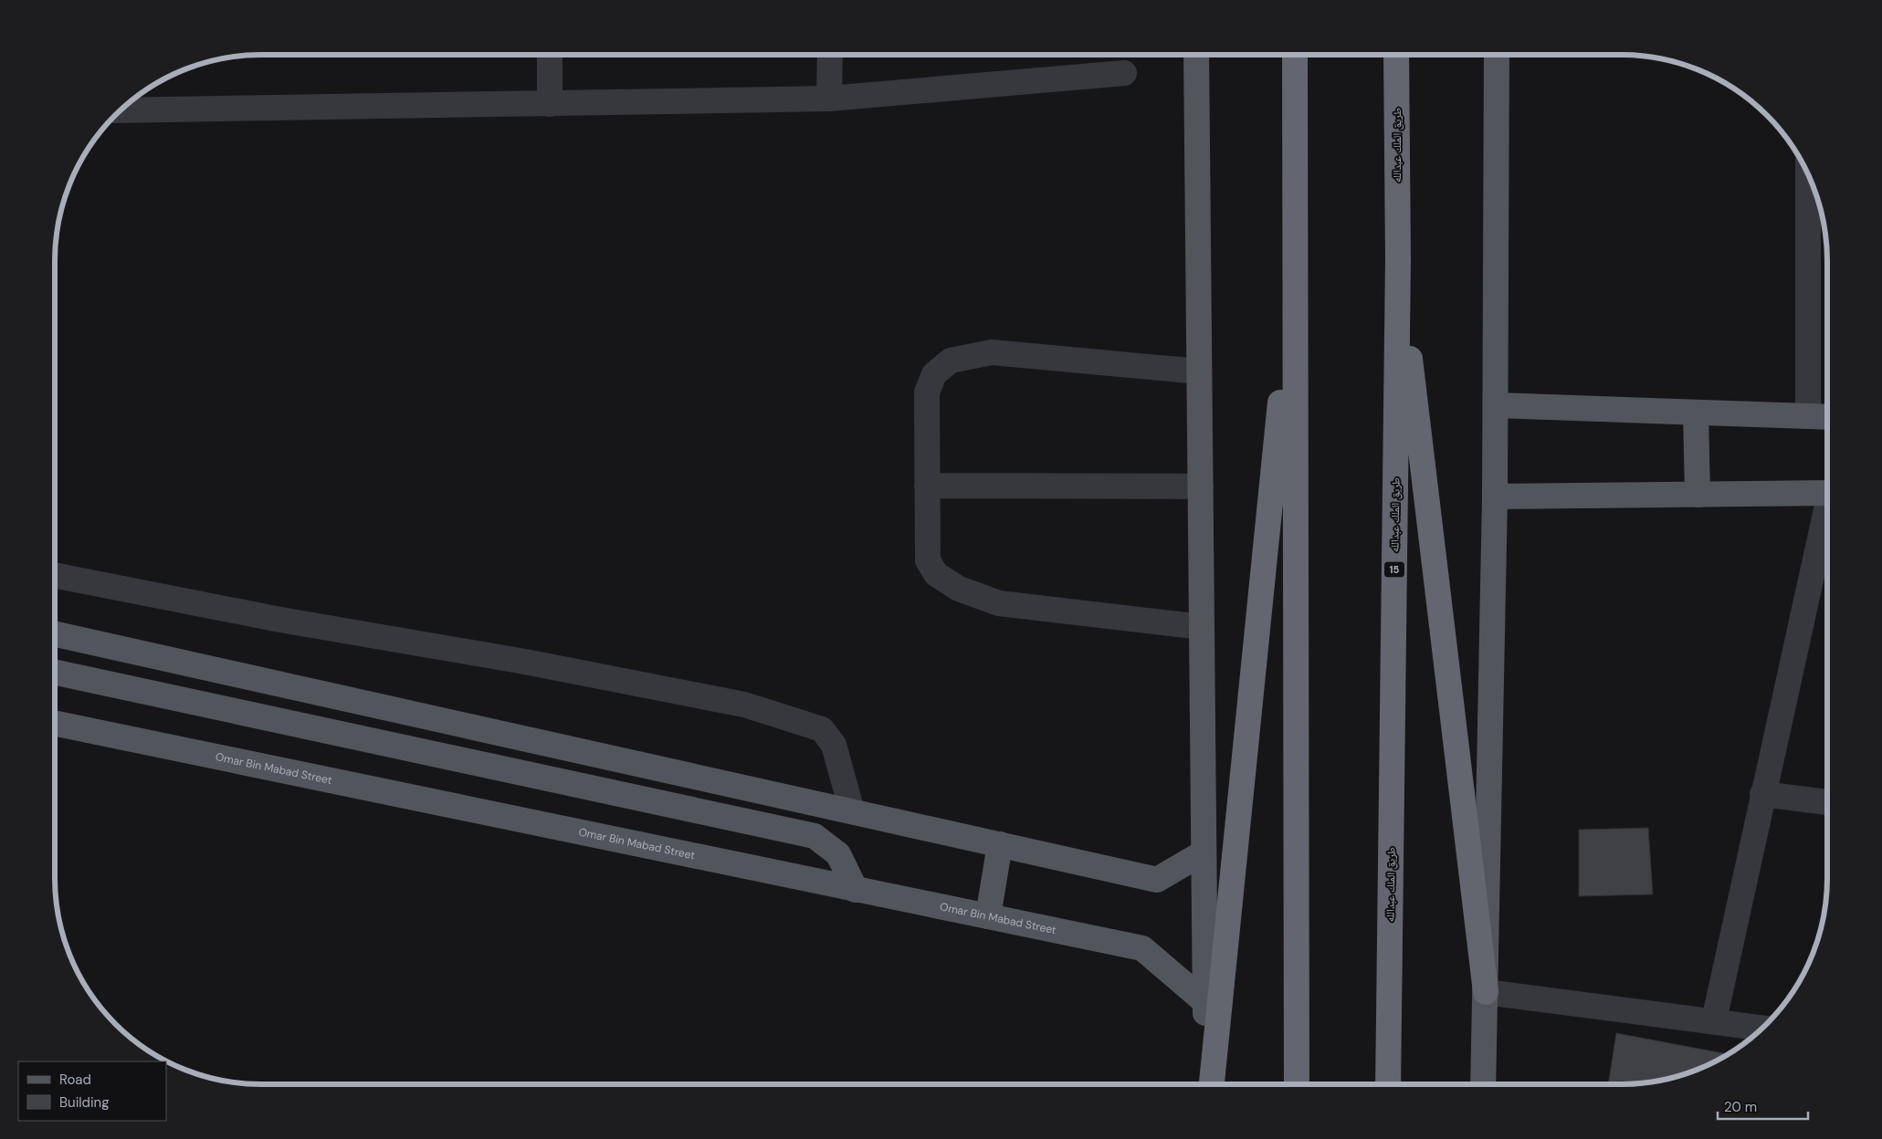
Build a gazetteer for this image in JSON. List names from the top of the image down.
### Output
{
  "streets": {
    "highway": ["طريق الملك عبدالله", "15"],
    "main road": ["Omar Bin Mabad Street"]
  },
  "legend": ["Road", "Building"],
  "scale_bar": "20 m"
}
